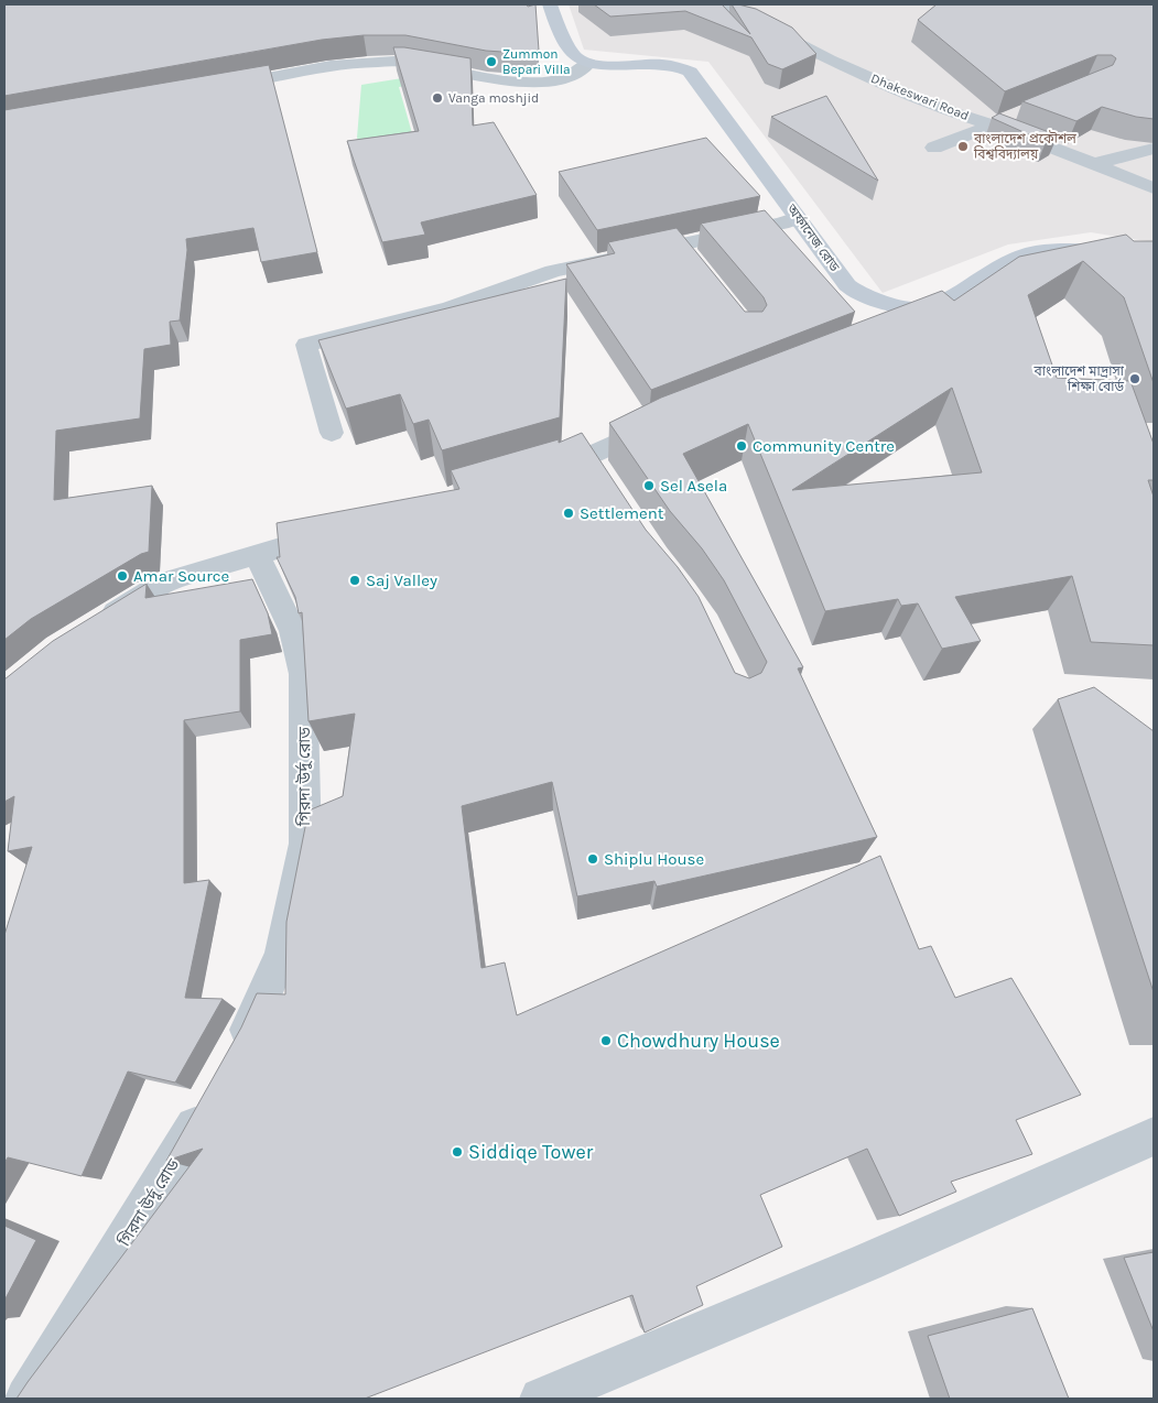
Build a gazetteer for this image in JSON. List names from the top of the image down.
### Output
{
  "streets": {
    "main road": ["অর্ফানেজ রোড"],
    "street": ["Dhakeswari Road", "গিরদা উর্দু রোড"]
  },
  "places": [
    "Zummon Bepari Villa",
    "Vanga moshjid",
    "বাংলাদেশ প্রকৌশল বিশ্ববিদ্যালয়",
    "বাংলাদেশ মাদ্রাসা শিক্ষা বোর্ড",
    "Community Centre",
    "Sel Asela",
    "Settlement",
    "Amar Source",
    "Saj Valley",
    "Shiplu House",
    "Chowdhury House",
    "Siddiqe Tower"
  ]
}
